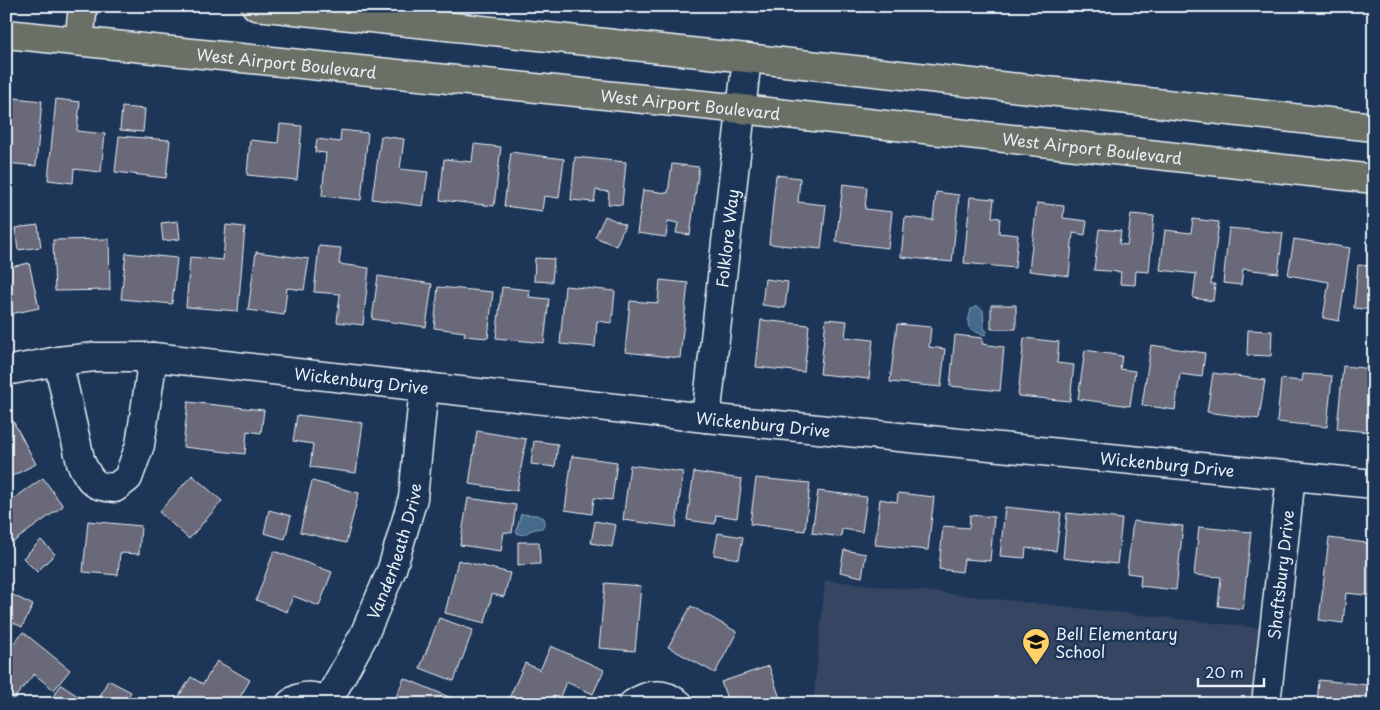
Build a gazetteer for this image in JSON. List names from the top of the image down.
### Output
{
  "streets": {
    "main road": ["West Airport Boulevard"],
    "street": [
      "Folklore Way",
      "Wickenburg Drive",
      "Vanderheath Drive",
      "Shaftsbury Drive"
    ]
  },
  "crossings": [
    ["West Airport Boulevard", "Folklore Way"],
    ["Folklore Way", "Wickenburg Drive"],
    ["Wickenburg Drive", "Vanderheath Drive"],
    ["Wickenburg Drive", "Shaftsbury Drive"]
  ],
  "places": {
    "school or university": ["Bell Elementary School"]
  },
  "scale_bar": "20 m"
}
